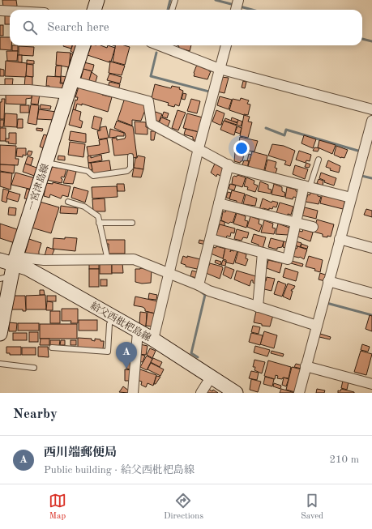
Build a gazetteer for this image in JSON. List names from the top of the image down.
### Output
{
  "streets": {
    "main road": ["一宮津島線", "給父西枇杷島線"]
  },
  "crossings": [
    ["一宮津島線", "給父西枇杷島線"]
  ],
  "page": {
    "search": "Search here",
    "pins": "A",
    "heading": "Nearby",
    "list": [
      {
        "mark": "A",
        "name": "西川端郵便局",
        "note": "Public building · 給父西枇杷島線",
        "value": "210 m"
      }
    ],
    "nav": ["Map", "Directions", "Saved"]
  }
}
